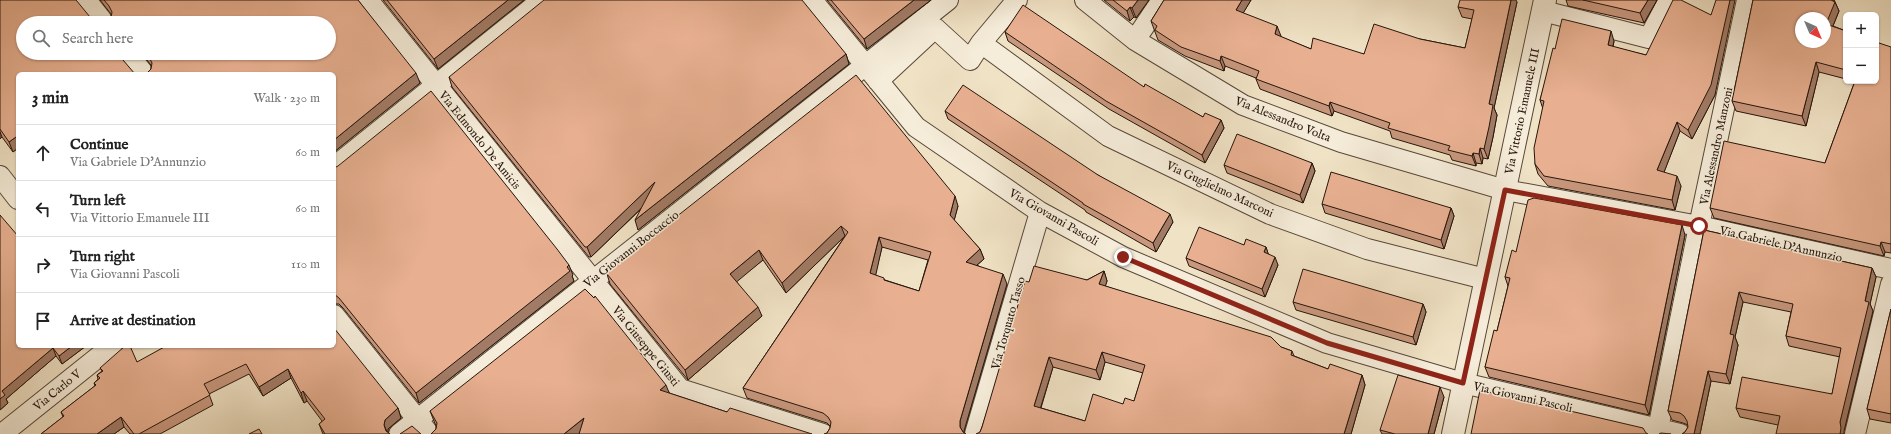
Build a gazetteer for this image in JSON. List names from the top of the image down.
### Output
{
  "streets": {
    "street": [
      "Via Vittorio Emanuele III",
      "Via Alessandro Volta",
      "Via Edmondo De Amicis",
      "Via Alessandro Manzoni",
      "Via Guglielmo Marconi",
      "Via Giovanni Pascoli",
      "Via Gabriele D'Annunzio",
      "Via Giovanni Boccaccio",
      "Via Torquato Tasso",
      "Via Giuseppe Giusti",
      "Via Carlo V"
    ]
  },
  "crossings": [
    ["Via Vittorio Emanuele III", "Via Alessandro Volta"],
    ["Via Vittorio Emanuele III", "Via Guglielmo Marconi"],
    ["Via Vittorio Emanuele III", "Via Giovanni Pascoli"],
    ["Via Vittorio Emanuele III", "Via Gabriele D'Annunzio"],
    ["Via Alessandro Volta", "Via Gabriele D'Annunzio"],
    ["Via Edmondo De Amicis", "Via Giovanni Boccaccio"],
    ["Via Edmondo De Amicis", "Via Giuseppe Giusti"],
    ["Via Alessandro Manzoni", "Via Giovanni Pascoli"],
    ["Via Alessandro Manzoni", "Via Gabriele D'Annunzio"],
    ["Via Giovanni Pascoli", "Via Giovanni Boccaccio"],
    ["Via Giovanni Pascoli", "Via Torquato Tasso"],
    ["Via Giovanni Boccaccio", "Via Giuseppe Giusti"]
  ],
  "north": "bottom right",
  "page": {
    "map_buttons": ["+", "−"],
    "search": "Search here",
    "heading": ["3 min", "Walk · 230 m"],
    "list": [
      ["Continue", "Via Gabriele D'Annunzio", "60 m"],
      ["Turn left", "Via Vittorio Emanuele III", "60 m"],
      ["Turn right", "Via Giovanni Pascoli", "110 m"],
      "Arrive at destination"
    ]
  }
}
